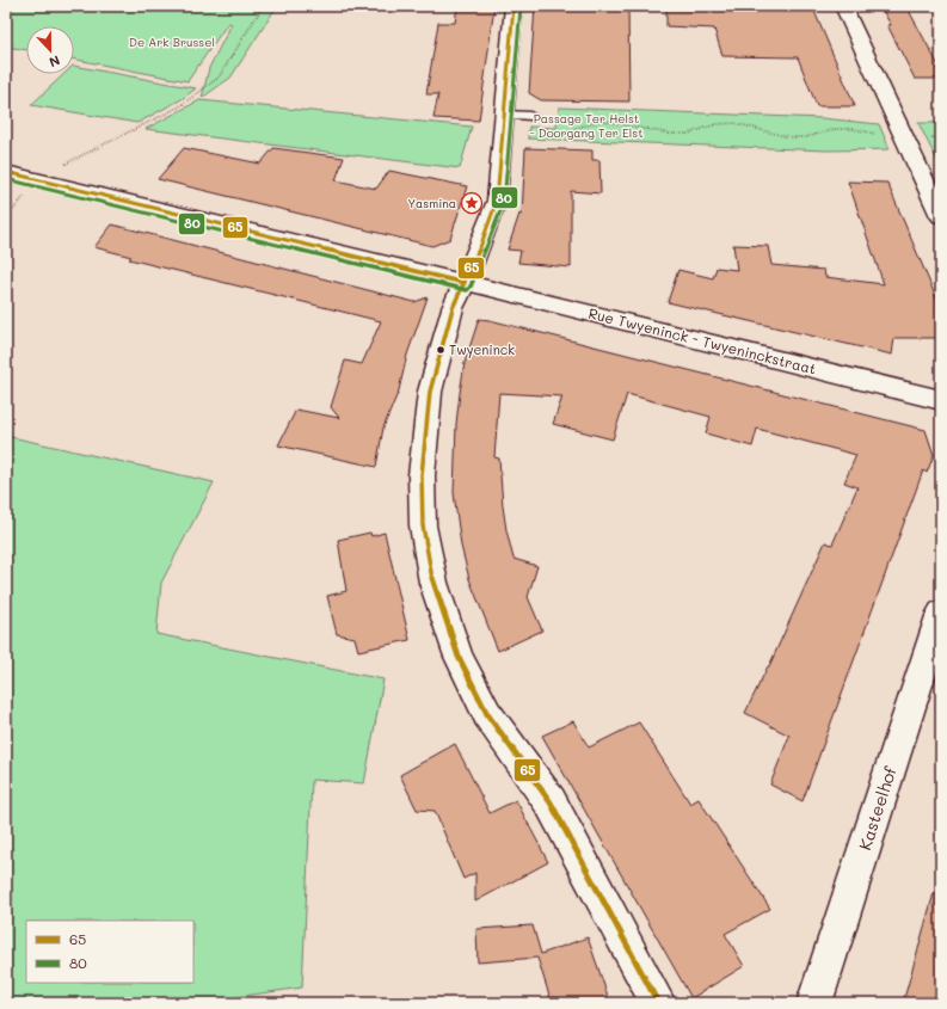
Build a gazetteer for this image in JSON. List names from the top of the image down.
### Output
{
  "streets": {
    "street": ["Rue Twyeninck - Twyeninckstraat", "Kasteelhof"]
  },
  "parks": ["De Ark Brussel", "Passage Ter Helst - Doorgang Ter Elst"],
  "places": {
    "place": ["Yasmina"],
    "other": ["Twyeninck"]
  },
  "lines": ["transit line 65", "transit line 80"],
  "legend": ["65", "80"],
  "north": "bottom"
}
